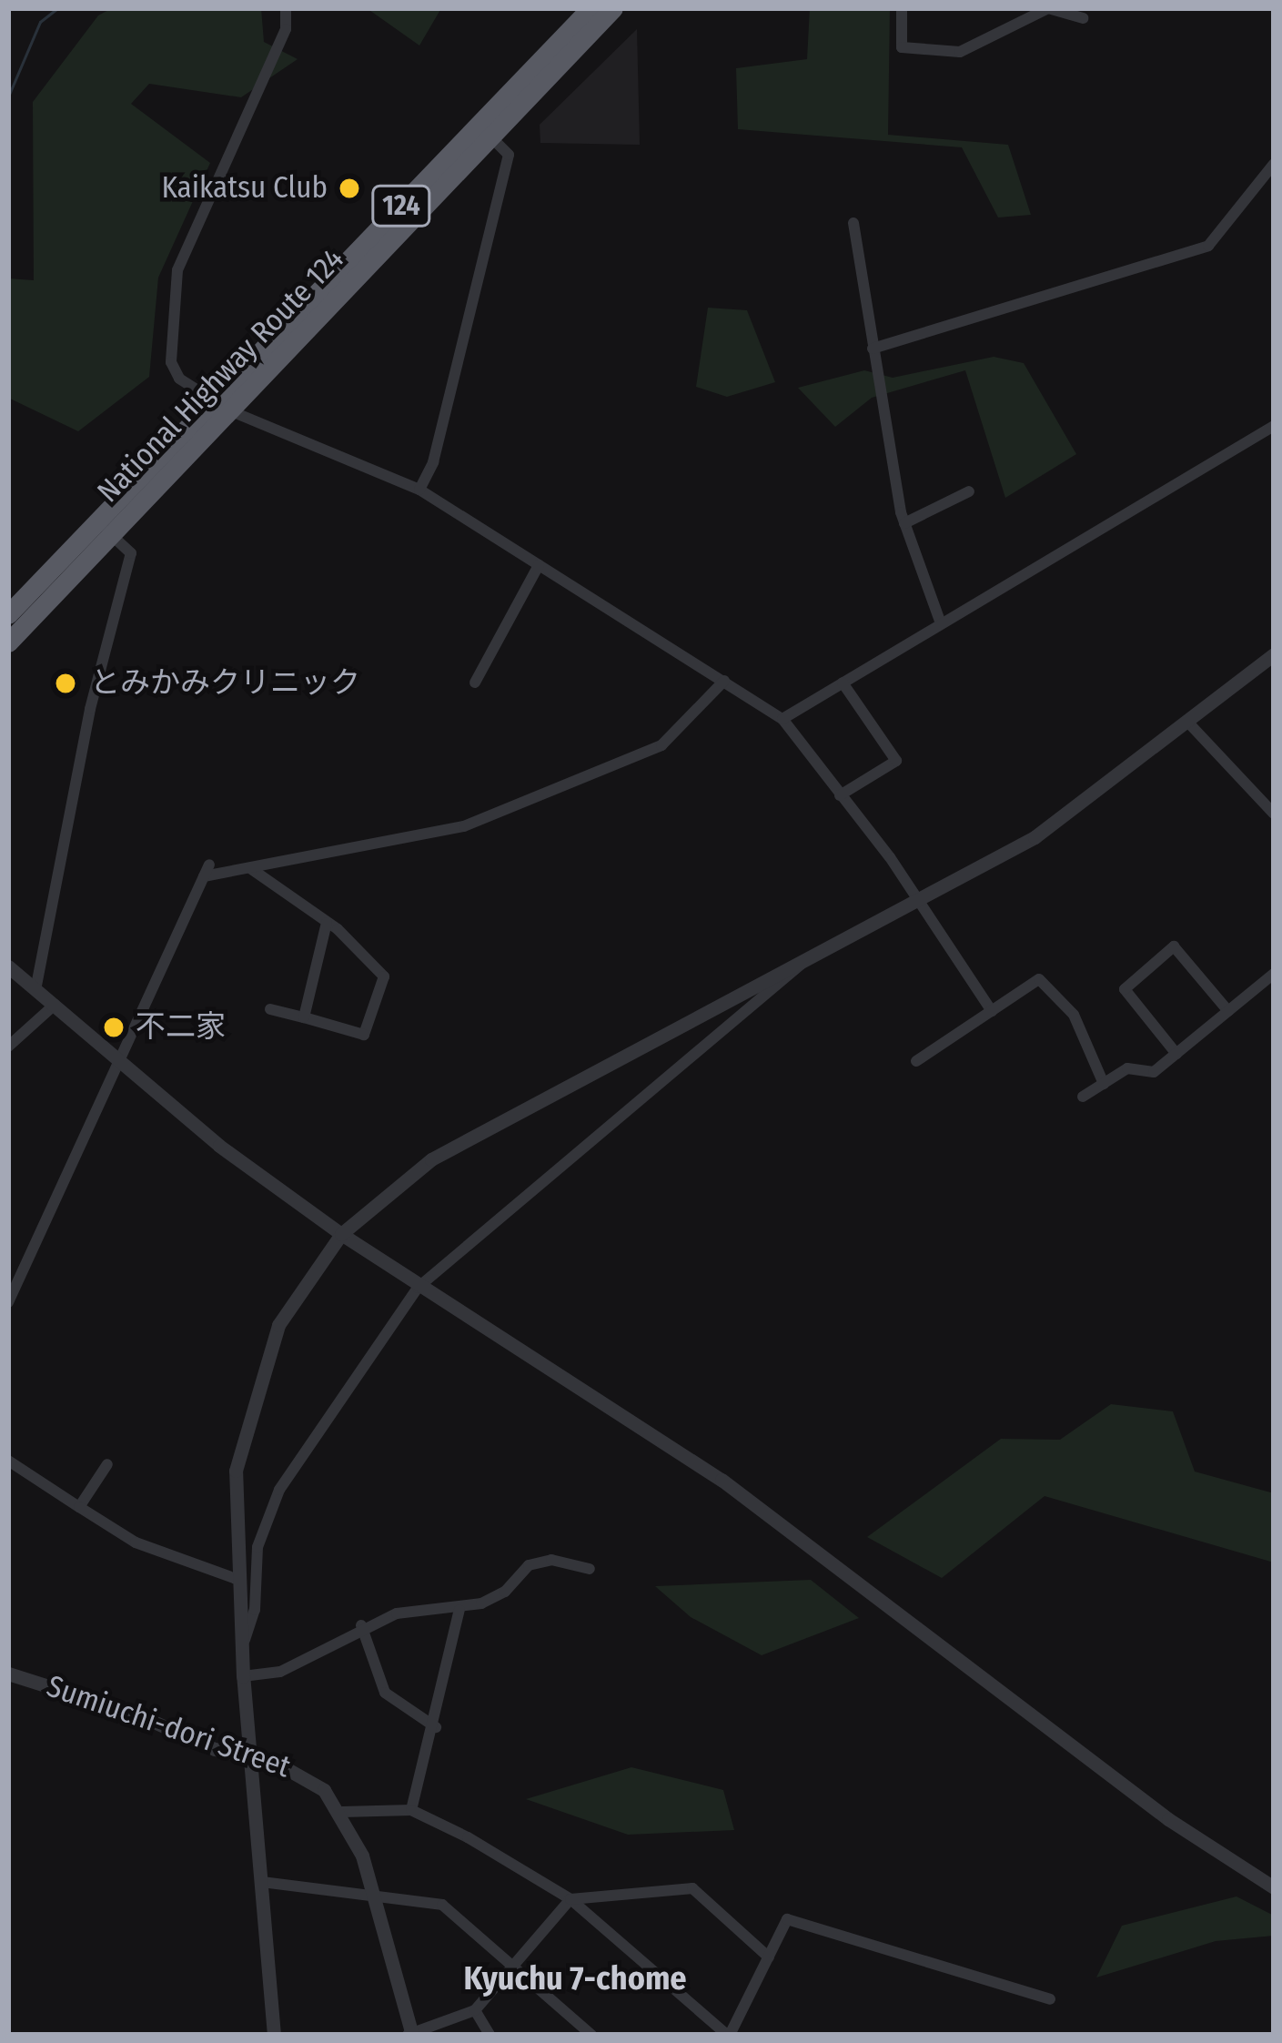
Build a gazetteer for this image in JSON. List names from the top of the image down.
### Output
{
  "streets": {
    "highway": ["124", "National Highway Route 124"],
    "street": ["Sumiuchi-dori Street"]
  },
  "districts": ["Kyuchu 7-chome"],
  "places": ["Kaikatsu Club", "とみかみクリニック", "不二家"]
}
